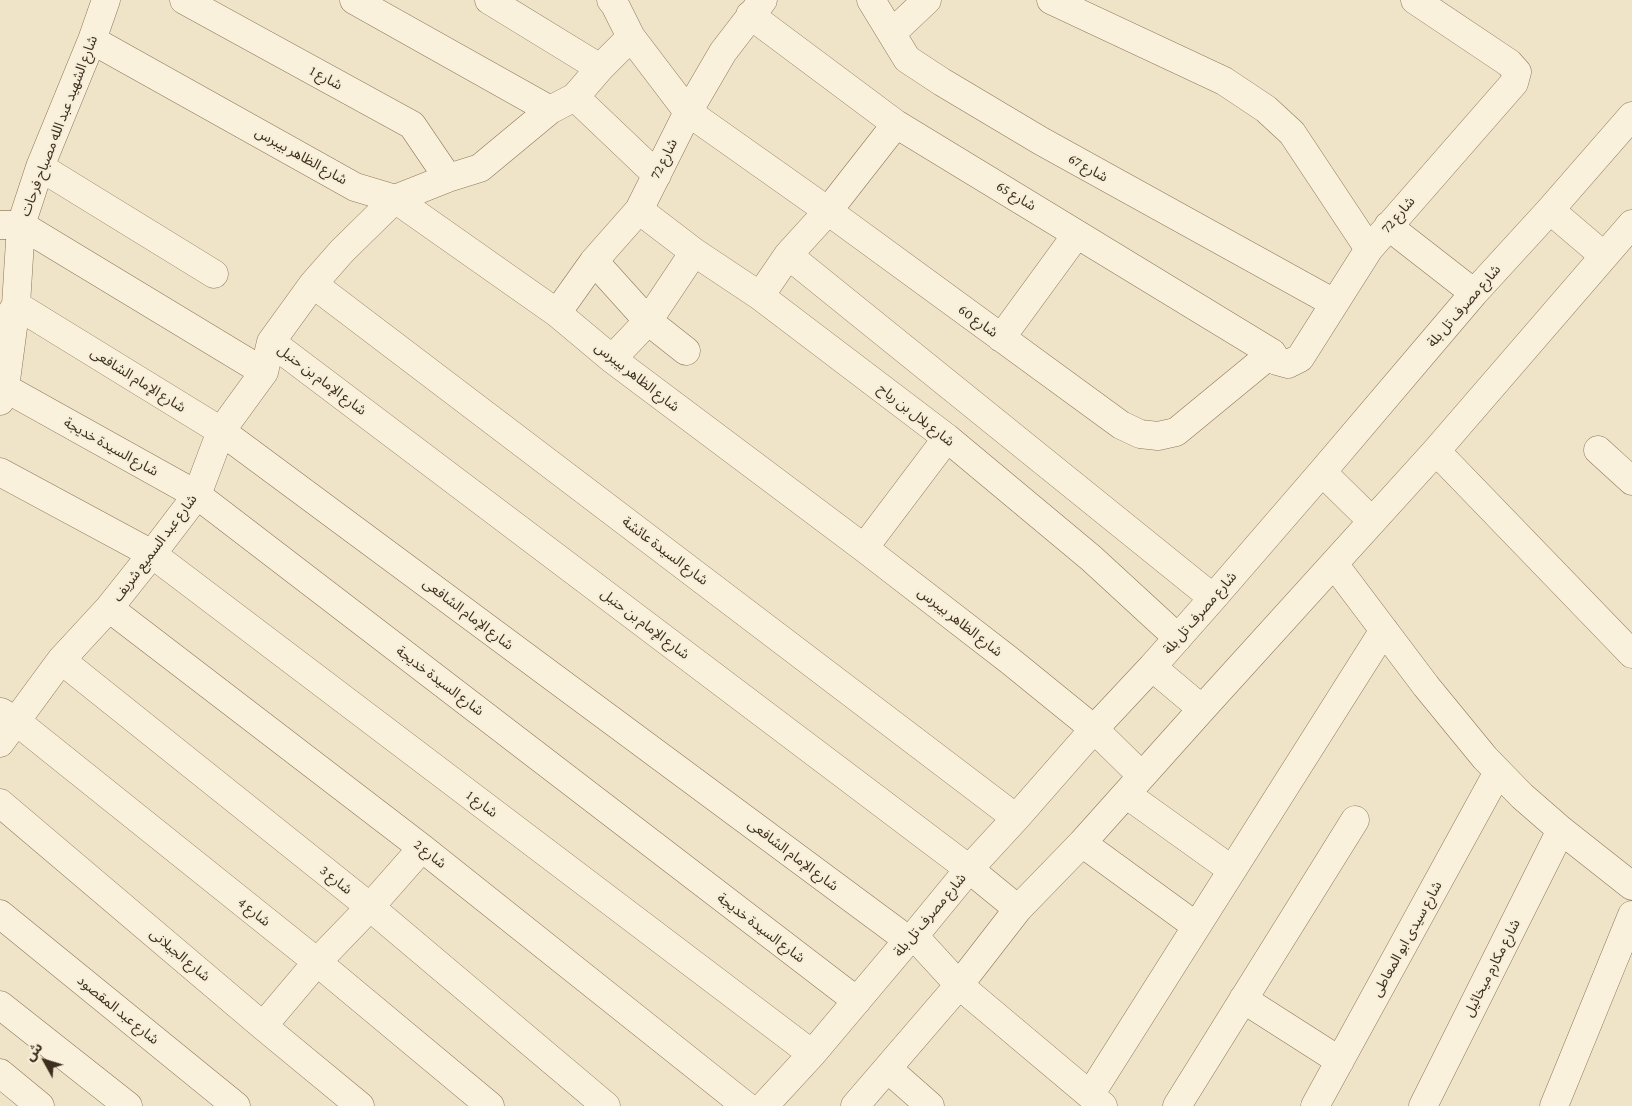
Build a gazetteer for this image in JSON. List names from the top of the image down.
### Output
{
  "streets": {
    "street": [
      "شارع 1",
      "شارع الشهيد عبد الله مصباح فرحات",
      "شارع الظاهر بيبرس",
      "شارع 72",
      "شارع 67",
      "شارع 65",
      "شارع مصرف تل بلة",
      "شارع 60",
      "شارع الإمام الشافعى",
      "شارع الإمام بن حنبل",
      "شارع بلال بن رباح",
      "شارع السيدة خديجة",
      "شارع عبد السميع شريف",
      "شارع السيدة عائشة",
      "شارع 2",
      "شارع 3",
      "شارع 4",
      "شارع سيدى ابو المعاطى",
      "شارع الجيلانى",
      "شارع مكارم ميخائيل",
      "شارع عبد المقصود"
    ]
  },
  "crossings": [
    ["شارع 1", "شارع مصرف تل بلة"],
    ["شارع 1", "شارع عبد السميع شريف"],
    ["شارع الشهيد عبد الله مصباح فرحات", "شارع الظاهر بيبرس"],
    ["شارع الشهيد عبد الله مصباح فرحات", "شارع الإمام الشافعى"],
    ["شارع الشهيد عبد الله مصباح فرحات", "شارع السيدة خديجة"],
    ["شارع الظاهر بيبرس", "شارع 72"],
    ["شارع الظاهر بيبرس", "شارع مصرف تل بلة"],
    ["شارع الظاهر بيبرس", "شارع عبد السميع شريف"],
    ["شارع 72", "شارع 67"],
    ["شارع 72", "شارع 65"],
    ["شارع 72", "شارع 60"],
    ["شارع 72", "شارع بلال بن رباح"],
    ["شارع 65", "شارع 60"],
    ["شارع مصرف تل بلة", "شارع الإمام الشافعى"],
    ["شارع مصرف تل بلة", "شارع الإمام بن حنبل"],
    ["شارع مصرف تل بلة", "شارع بلال بن رباح"],
    ["شارع مصرف تل بلة", "شارع السيدة خديجة"],
    ["شارع مصرف تل بلة", "شارع السيدة عائشة"],
    ["شارع الإمام الشافعى", "شارع عبد السميع شريف"],
    ["شارع الإمام بن حنبل", "شارع عبد السميع شريف"],
    ["شارع السيدة خديجة", "شارع عبد السميع شريف"],
    ["شارع عبد السميع شريف", "شارع السيدة عائشة"],
    ["شارع عبد السميع شريف", "شارع 2"],
    ["شارع عبد السميع شريف", "شارع 3"],
    ["شارع عبد السميع شريف", "شارع 4"]
  ],
  "north": "top left"
}
